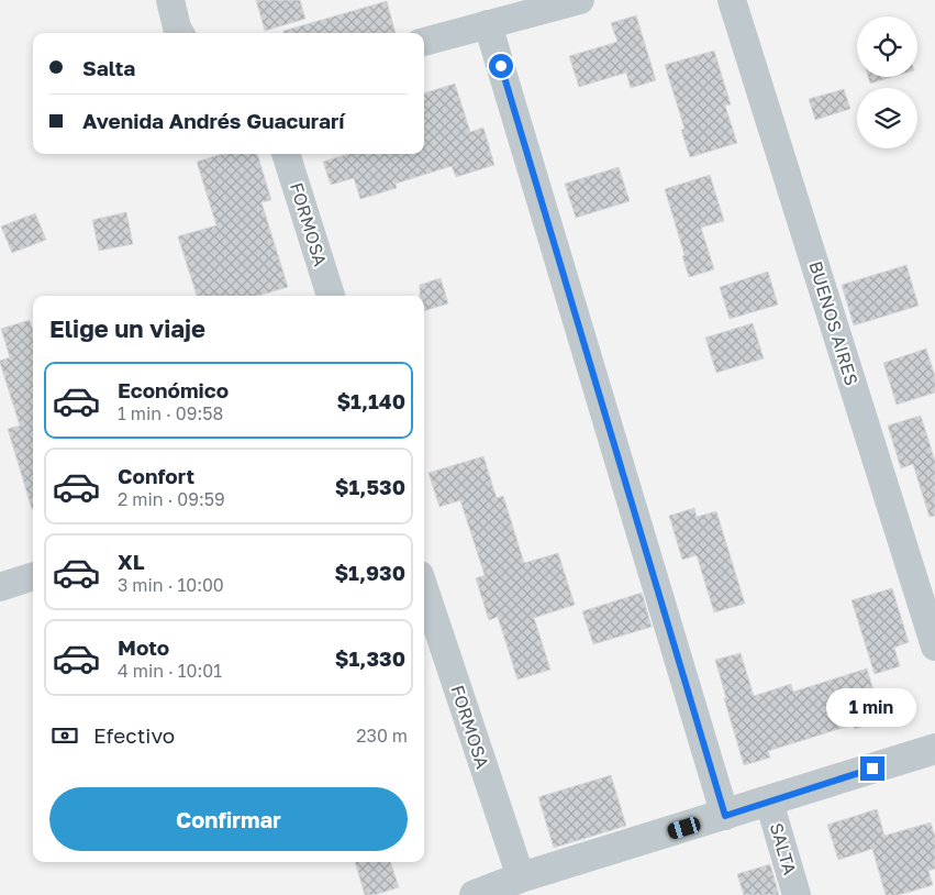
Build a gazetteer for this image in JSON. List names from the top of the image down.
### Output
{
  "streets": {
    "street": ["FORMOSA", "BUENOS AIRES", "SALTA"]
  },
  "page": {
    "banner": ["Salta", "Avenida Andrés Guacurarí"],
    "heading": "Elige un viaje",
    "list": [
      {
        "name": "Económico",
        "note": "1 min · 09:58",
        "value": "$1,140"
      },
      {
        "name": "Confort",
        "note": "2 min · 09:59",
        "value": "$1,530"
      },
      {
        "name": "XL",
        "note": "3 min · 10:00",
        "value": "$1,930"
      },
      {
        "name": "Moto",
        "note": "4 min · 10:01",
        "value": "$1,330"
      }
    ],
    "bubble": "1 min",
    "pay": ["Efectivo", "230 m"],
    "buttons": "Confirmar"
  }
}
